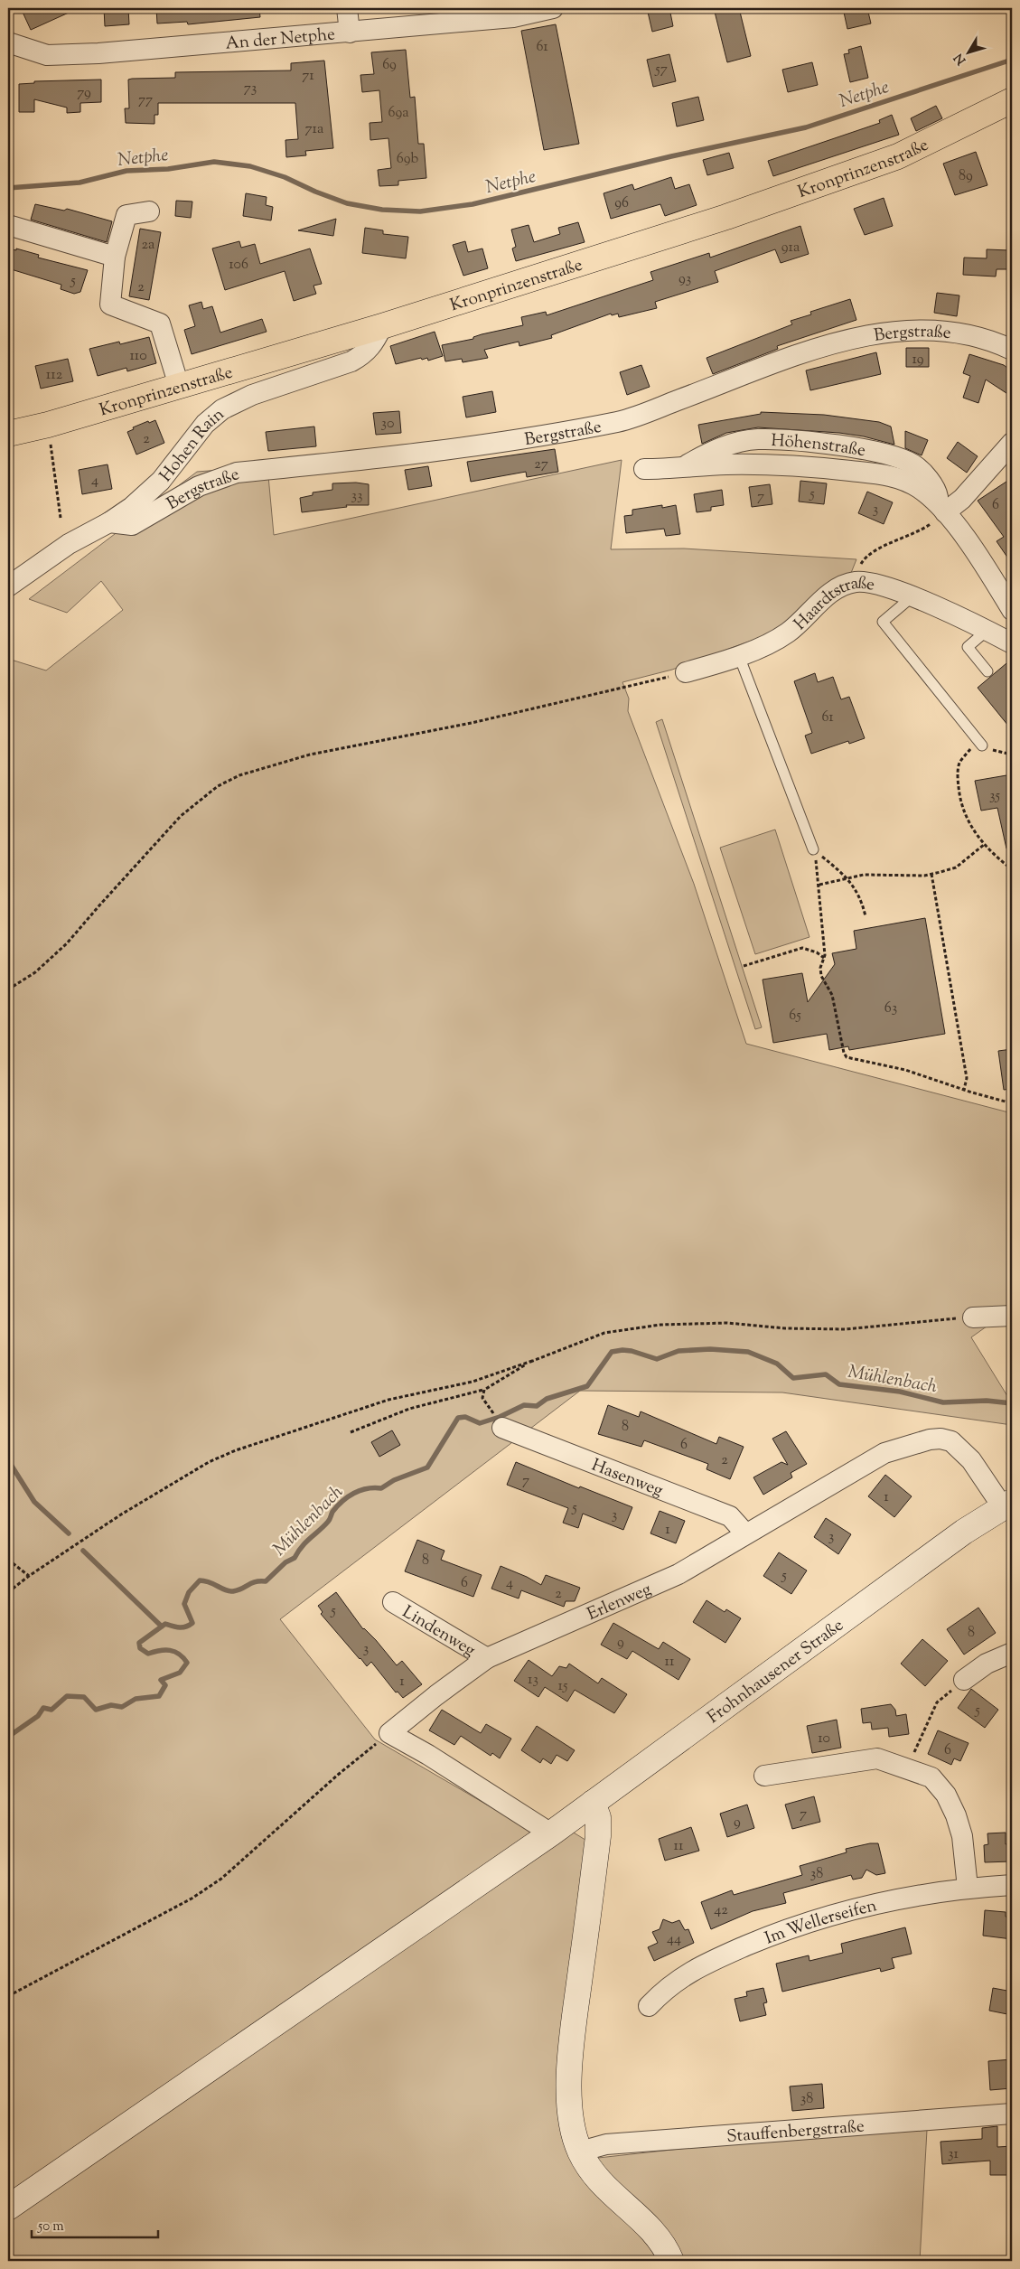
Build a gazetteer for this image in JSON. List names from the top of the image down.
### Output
{
  "streets": {
    "main road": ["Kronprinzenstraße", "Frohnhausener Straße"],
    "street": [
      "An der Netphe",
      "Bergstraße",
      "Höhenstraße",
      "Hohen Rain",
      "Haardtstraße",
      "Hasenweg",
      "Erlenweg",
      "Lindenweg",
      "Im Wellerseifen",
      "Stauffenbergstraße"
    ]
  },
  "crossings": [
    ["Kronprinzenstraße", "Hohen Rain"],
    ["Bergstraße", "Hohen Rain"],
    ["Hasenweg", "Erlenweg"],
    ["Erlenweg", "Lindenweg"],
    ["Erlenweg", "Frohnhausener Straße"]
  ],
  "water": ["Netphe", "Mühlenbach"],
  "house_numbers": [
    "61",
    "69",
    "57",
    "71",
    "73",
    "79",
    "77",
    "69a",
    "71a",
    "69b",
    "89",
    "96",
    "2a",
    "91a",
    "106",
    "93",
    "5",
    "2",
    "110",
    "19",
    "112",
    "30",
    "2",
    "27",
    "4",
    "5",
    "33",
    "7",
    "6",
    "3",
    "61",
    "35",
    "63",
    "65",
    "8",
    "6",
    "2",
    "7",
    "1",
    "5",
    "3",
    "1",
    "3",
    "8",
    "5",
    "6",
    "4",
    "2",
    "5",
    "8",
    "9",
    "3",
    "11",
    "13",
    "1",
    "15",
    "5",
    "10",
    "6",
    "7",
    "9",
    "11",
    "38",
    "42",
    "44",
    "38",
    "31"
  ],
  "scale_bar": "50 m",
  "north": "bottom left"
}
